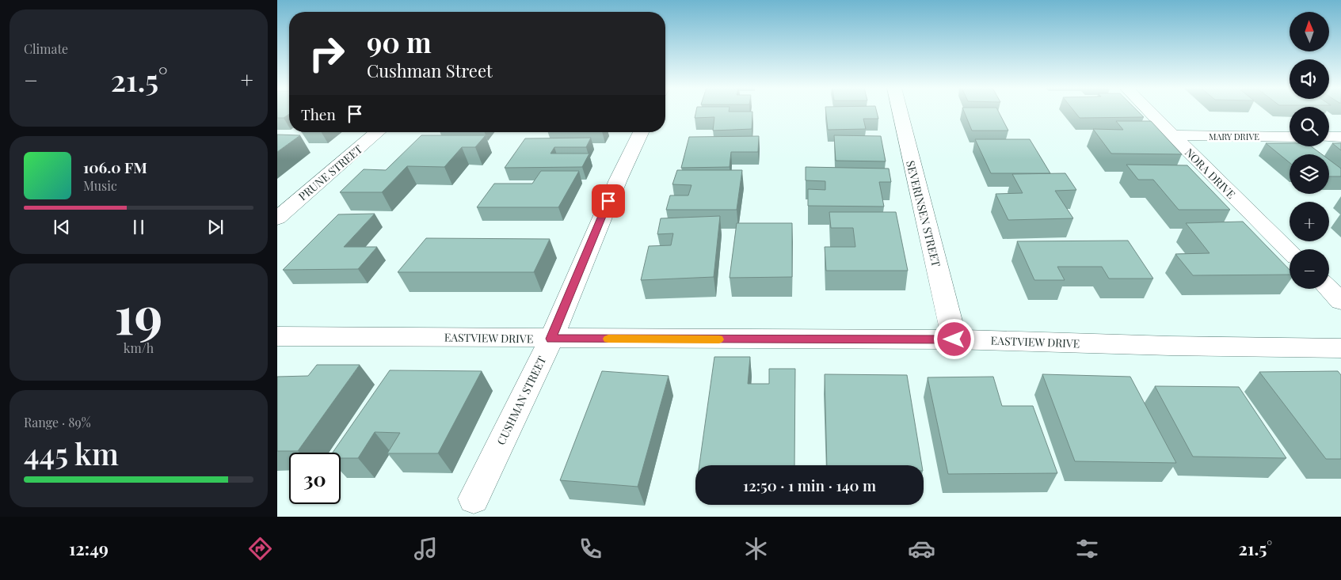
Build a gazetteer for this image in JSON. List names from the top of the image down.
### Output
{
  "streets": {
    "street": [
      "MARY DRIVE",
      "PRUNE STREET",
      "NORA DRIVE",
      "SEVERINSEN STREET",
      "EASTVIEW DRIVE",
      "CUSHMAN STREET"
    ]
  },
  "crossings": [
    ["MARY DRIVE", "NORA DRIVE"],
    ["SEVERINSEN STREET", "EASTVIEW DRIVE"],
    ["EASTVIEW DRIVE", "CUSHMAN STREET"]
  ],
  "north": "top",
  "page": {
    "tile": [
      "Climate",
      ["19", "km/h"],
      ["Range · 89%", "445 km"]
    ],
    "map_buttons": ["+", "−"],
    "turn": ["90 m", "Cushman Street"],
    "heat": ["−", "21.5°", "+"],
    "then": "Then",
    "song": ["106.0 FM", "Music"],
    "limit": "30",
    "trip": "12:50 · 1 min · 140 m",
    "tabs": ["12:49", "21.5°"]
  }
}
